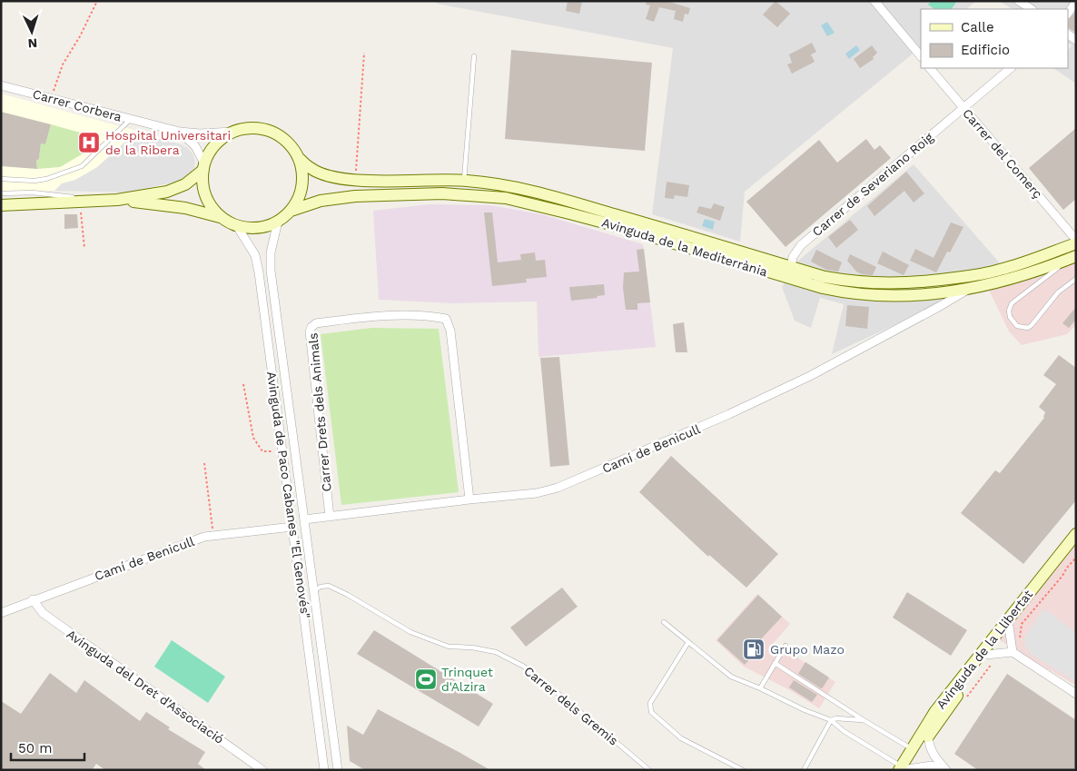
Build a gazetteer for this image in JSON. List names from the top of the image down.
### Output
{
  "streets": {
    "main road": ["Avinguda de la Mediterrània", "Avinguda de la Llibertat"],
    "street": [
      "Carrer Corbera",
      "Carrer del Comerç",
      "Carrer de Severiano Roig",
      "Carrer Drets dels Animals",
      "Camí de Benicull",
      "Avinguda de Paco Cabanes \"El Genovés\"",
      "Avinguda del Dret d'Associació"
    ],
    "lane": ["Carrer dels Gremis"]
  },
  "crossings": [
    ["Carrer Corbera", "Avinguda de la Mediterrània"],
    ["Carrer Corbera", "Avinguda de Paco Cabanes \"El Genovés\""],
    ["Carrer del Comerç", "Carrer de Severiano Roig"],
    ["Carrer del Comerç", "Avinguda de la Mediterrània"],
    ["Carrer de Severiano Roig", "Avinguda de la Mediterrània"],
    ["Avinguda de la Mediterrània", "Camí de Benicull"],
    ["Avinguda de la Mediterrània", "Avinguda de Paco Cabanes \"El Genovés\""],
    ["Carrer Drets dels Animals", "Camí de Benicull"],
    ["Camí de Benicull", "Avinguda de Paco Cabanes \"El Genovés\""],
    ["Camí de Benicull", "Avinguda del Dret d'Associació"],
    ["Avinguda de Paco Cabanes \"El Genovés\"", "Carrer dels Gremis"]
  ],
  "places": {
    "hospital": ["Hospital Universitari de la Ribera"],
    "fuel station": ["Grupo Mazo"],
    "sports": ["Trinquet d'Alzira"]
  },
  "legend": ["Calle", "Edificio"],
  "scale_bar": "50 m",
  "north": "bottom"
}
